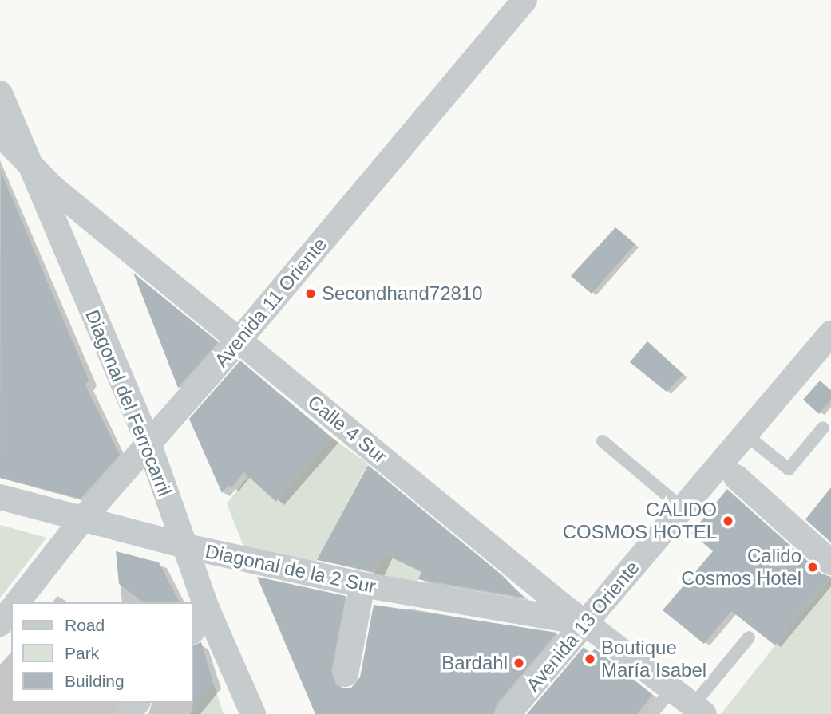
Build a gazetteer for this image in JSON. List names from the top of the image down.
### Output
{
  "streets": {
    "street": [
      "Avenida 11 Oriente",
      "Diagonal del Ferrocarril",
      "Calle 4 Sur",
      "Diagonal de la 2 Sur",
      "Avenida 13 Oriente"
    ]
  },
  "crossings": [
    ["Avenida 11 Oriente", "Diagonal del Ferrocarril"],
    ["Avenida 11 Oriente", "Calle 4 Sur"],
    ["Avenida 11 Oriente", "Diagonal de la 2 Sur"],
    ["Diagonal del Ferrocarril", "Calle 4 Sur"],
    ["Diagonal del Ferrocarril", "Diagonal de la 2 Sur"],
    ["Calle 4 Sur", "Diagonal de la 2 Sur"],
    ["Calle 4 Sur", "Avenida 13 Oriente"],
    ["Diagonal de la 2 Sur", "Avenida 13 Oriente"]
  ],
  "places": [
    "Secondhand72810",
    "CALIDO COSMOS HOTEL",
    "Calido Cosmos Hotel",
    "Boutique María Isabel",
    "Bardahl"
  ],
  "legend": ["Road", "Park", "Building"]
}
